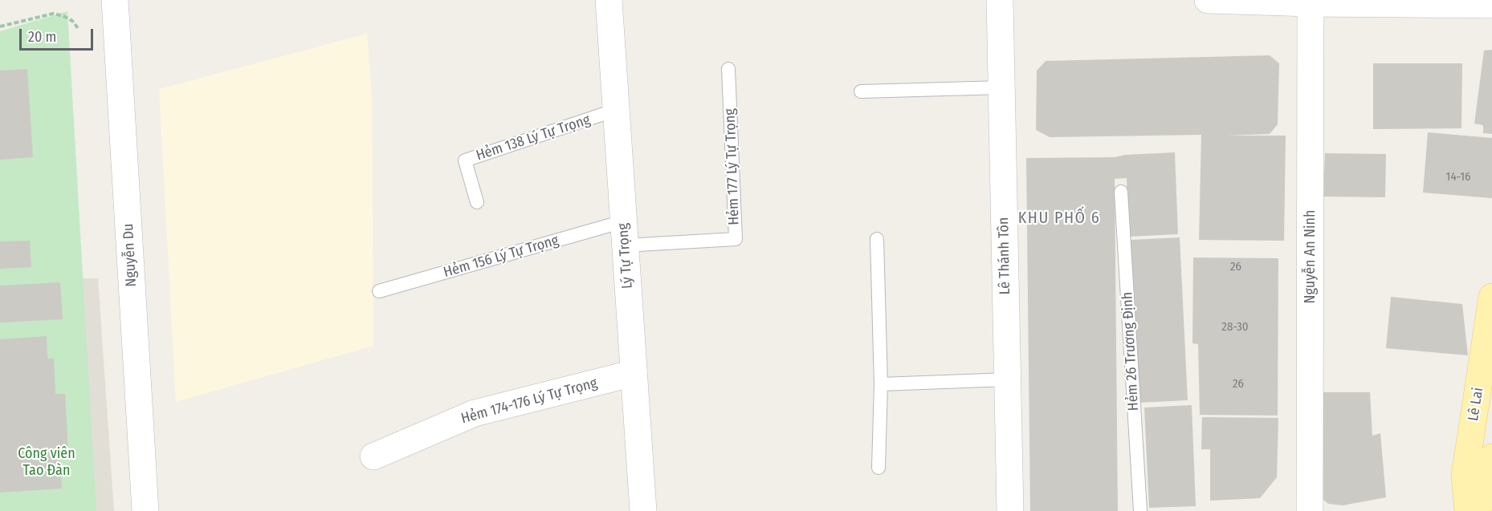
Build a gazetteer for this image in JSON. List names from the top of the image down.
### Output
{
  "streets": {
    "main road": ["Lê Lai"],
    "street": [
      "Nguyễn Du",
      "Lý Tự Trọng",
      "Lê Thánh Tôn",
      "Nguyễn An Ninh",
      "Hẻm 174-176 Lý Tự Trọng"
    ],
    "lane": [
      "Hẻm 138 Lý Tự Trọng",
      "Hẻm 177 Lý Tự Trọng",
      "Hẻm 156 Lý Tự Trọng",
      "Hẻm 26 Trương Ðịnh"
    ]
  },
  "crossings": [
    ["Hẻm 138 Lý Tự Trọng", "Lý Tự Trọng"],
    ["Hẻm 177 Lý Tự Trọng", "Lý Tự Trọng"],
    ["Hẻm 177 Lý Tự Trọng", "Hẻm 156 Lý Tự Trọng"],
    ["Lý Tự Trọng", "Hẻm 156 Lý Tự Trọng"],
    ["Lý Tự Trọng", "Hẻm 174-176 Lý Tự Trọng"]
  ],
  "districts": ["KHU PHỐ 6"],
  "parks": ["Công viên Tao Đàn"],
  "house_numbers": [
    "14-16",
    "26",
    "28-30",
    "26"
  ],
  "scale_bar": "20 m"
}
